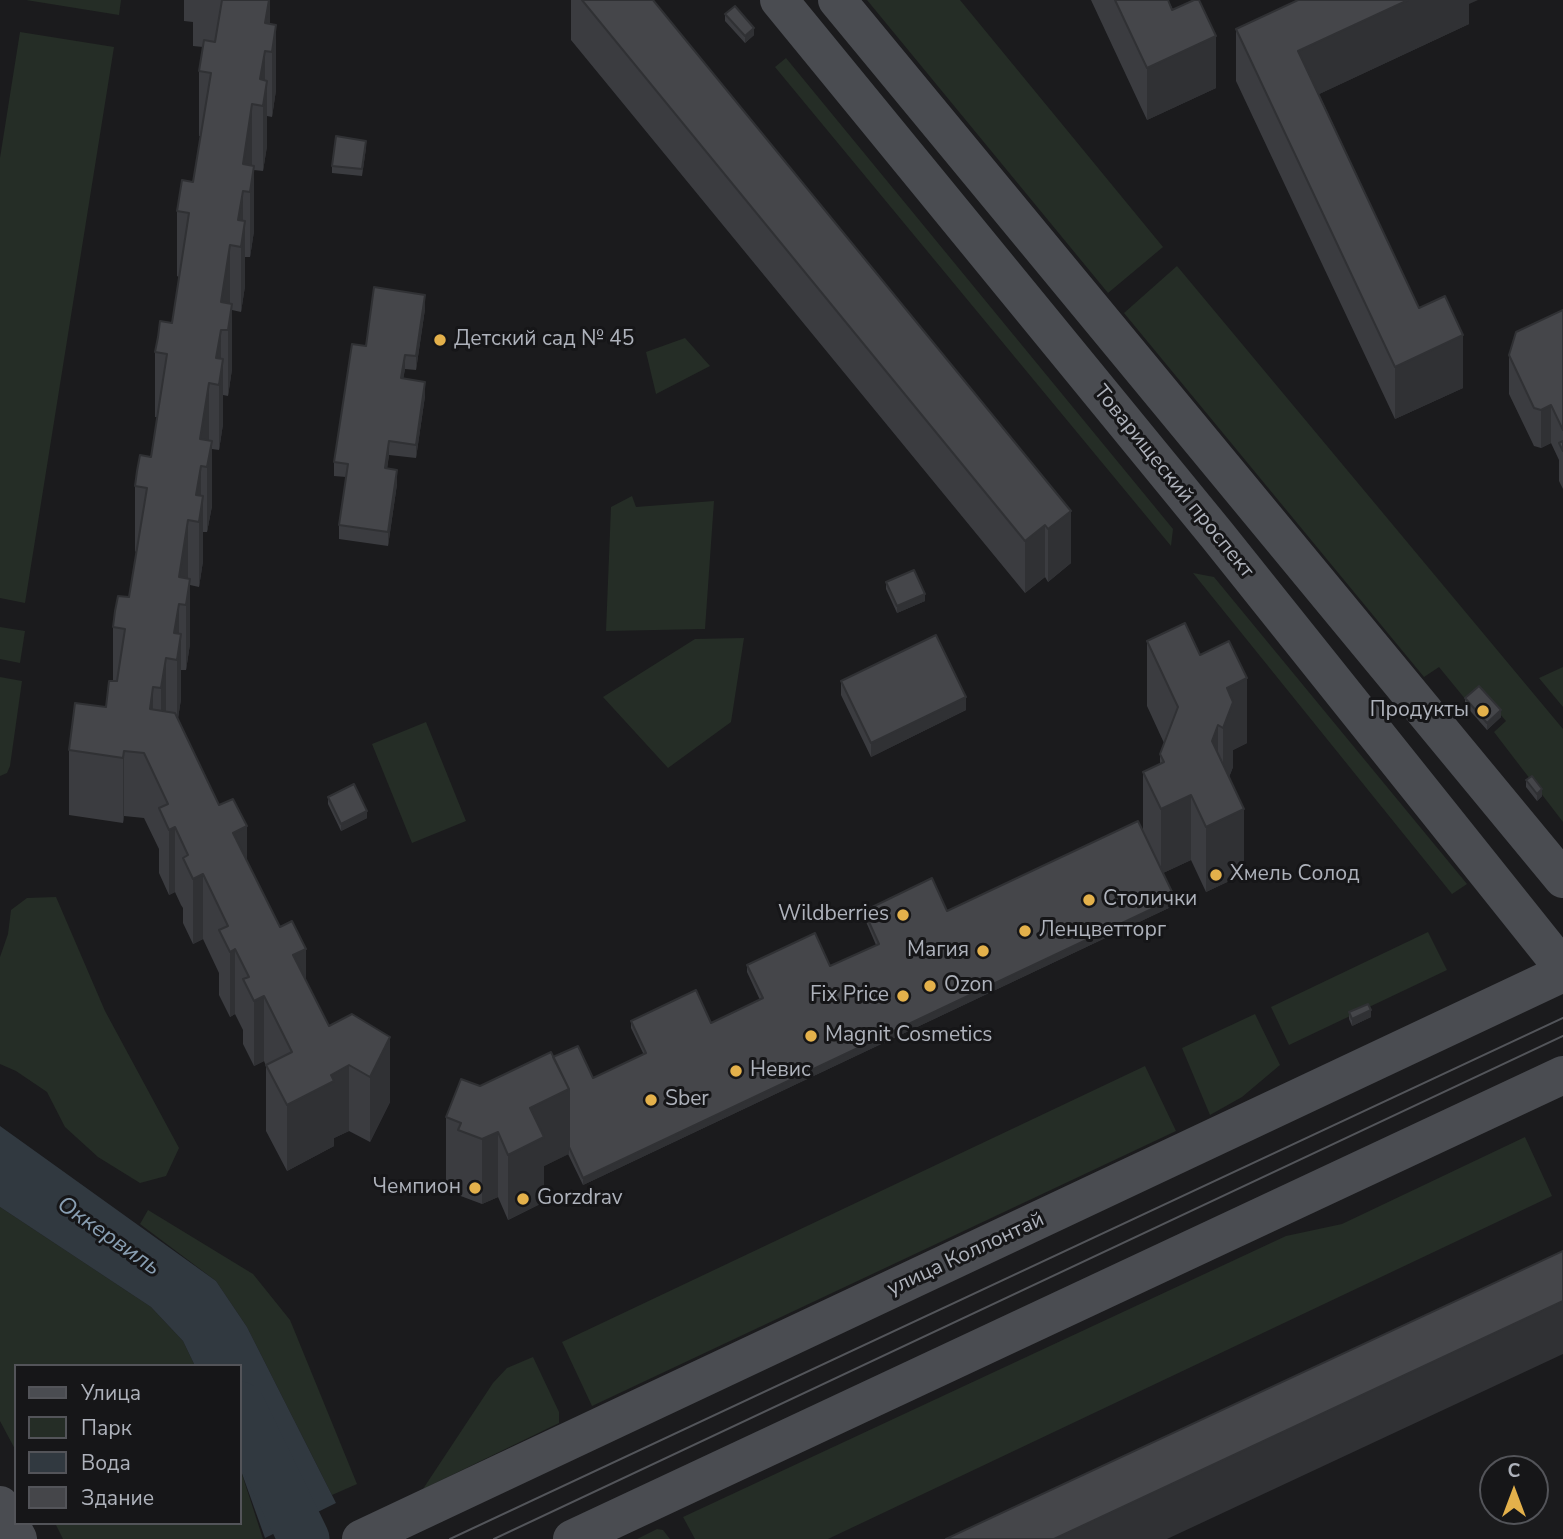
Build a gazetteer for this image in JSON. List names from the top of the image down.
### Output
{
  "streets": {
    "main road": ["Товарищеский проспект", "улица Коллонтай"]
  },
  "water": ["Оккервиль"],
  "places": [
    "Детский сад № 45",
    "Продукты",
    "Хмель Солод",
    "Столички",
    "Wildberries",
    "Ленцветторг",
    "Магия",
    "Ozon",
    "Fix Price",
    "Magnit Cosmetics",
    "Невис",
    "Sber",
    "Чемпион",
    "Gorzdrav"
  ],
  "legend": [
    "Улица",
    "Парк",
    "Вода",
    "Здание"
  ],
  "north": "top"
}
